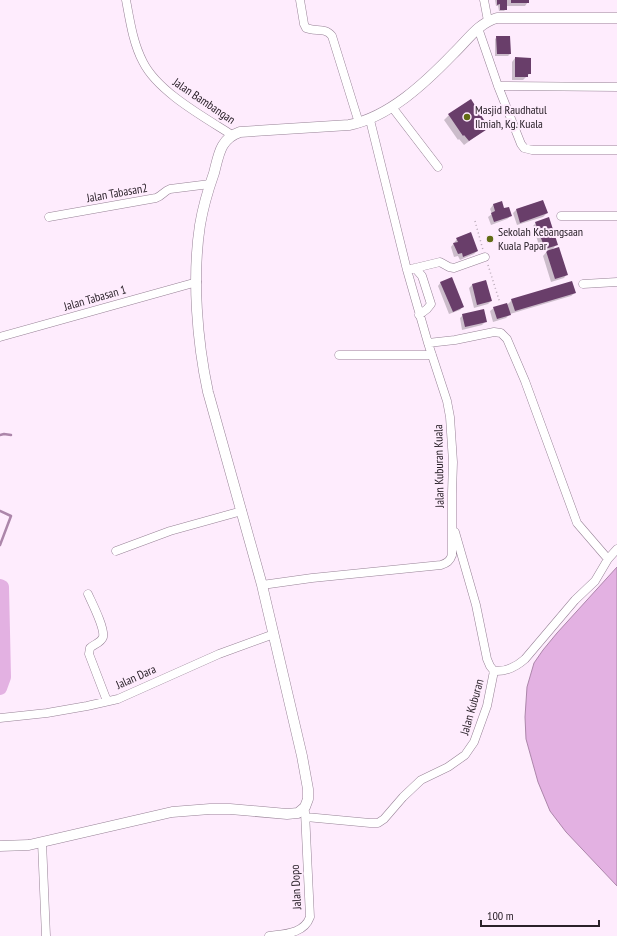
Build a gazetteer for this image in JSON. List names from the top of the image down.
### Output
{
  "streets": {
    "street": [
      "Jalan Bambangan",
      "Jalan Tabasan2",
      "Jalan Tabasan 1",
      "Jalan Kuburan Kuala",
      "Jalan Dara",
      "Jalan Kuburan",
      "Jalan Dopo"
    ]
  },
  "crossings": [
    ["Jalan Kuburan", "Jalan Dopo"]
  ],
  "places": ["Masjid Raudhatul Ilmiah, Kg. Kuala", "Sekolah Kebangsaan Kuala Papar"],
  "scale_bar": "100 m"
}
